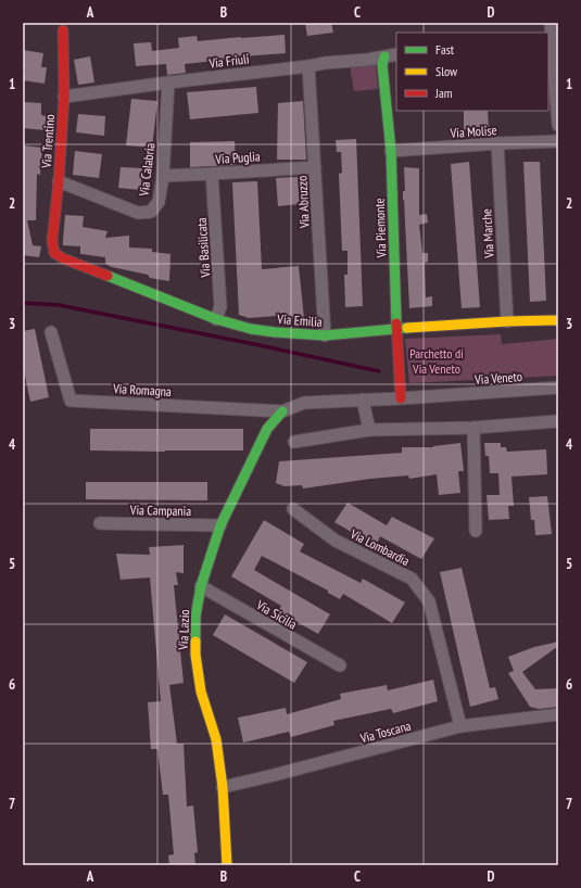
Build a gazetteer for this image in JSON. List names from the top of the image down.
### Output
{
  "streets": {
    "street": [
      "Via Friuli",
      "Via Molise",
      "Via Trentino",
      "Via Puglia",
      "Via Calabria",
      "Via Abruzzo",
      "Via Piemonte",
      "Via Marche",
      "Via Basilicata",
      "Via Emilia",
      "Via Veneto",
      "Via Romagna",
      "Via Campania",
      "Via Lombardia",
      "Via Sicilia",
      "Via Lazio",
      "Via Toscana"
    ]
  },
  "crossings": [
    ["Via Friuli", "Via Trentino"],
    ["Via Friuli", "Via Calabria"],
    ["Via Friuli", "Via Abruzzo"],
    ["Via Friuli", "Via Piemonte"],
    ["Via Molise", "Via Piemonte"],
    ["Via Molise", "Via Marche"],
    ["Via Trentino", "Via Calabria"],
    ["Via Trentino", "Via Emilia"],
    ["Via Puglia", "Via Calabria"],
    ["Via Puglia", "Via Abruzzo"],
    ["Via Puglia", "Via Basilicata"],
    ["Via Abruzzo", "Via Emilia"],
    ["Via Piemonte", "Via Emilia"],
    ["Via Piemonte", "Via Veneto"],
    ["Via Marche", "Via Emilia"],
    ["Via Basilicata", "Via Emilia"],
    ["Via Veneto", "Via Romagna"],
    ["Via Veneto", "Via Lazio"],
    ["Via Romagna", "Via Lazio"],
    ["Via Campania", "Via Lazio"],
    ["Via Lombardia", "Via Toscana"],
    ["Via Sicilia", "Via Lazio"],
    ["Via Lazio", "Via Toscana"]
  ],
  "parks": ["Parchetto di Via Veneto"],
  "legend": ["Fast", "Slow", "Jam"],
  "grid": {
    "columns": [
      "A",
      "B",
      "C",
      "D"
    ],
    "rows": [
      "1",
      "2",
      "3",
      "4",
      "5",
      "6",
      "7"
    ]
  }
}
